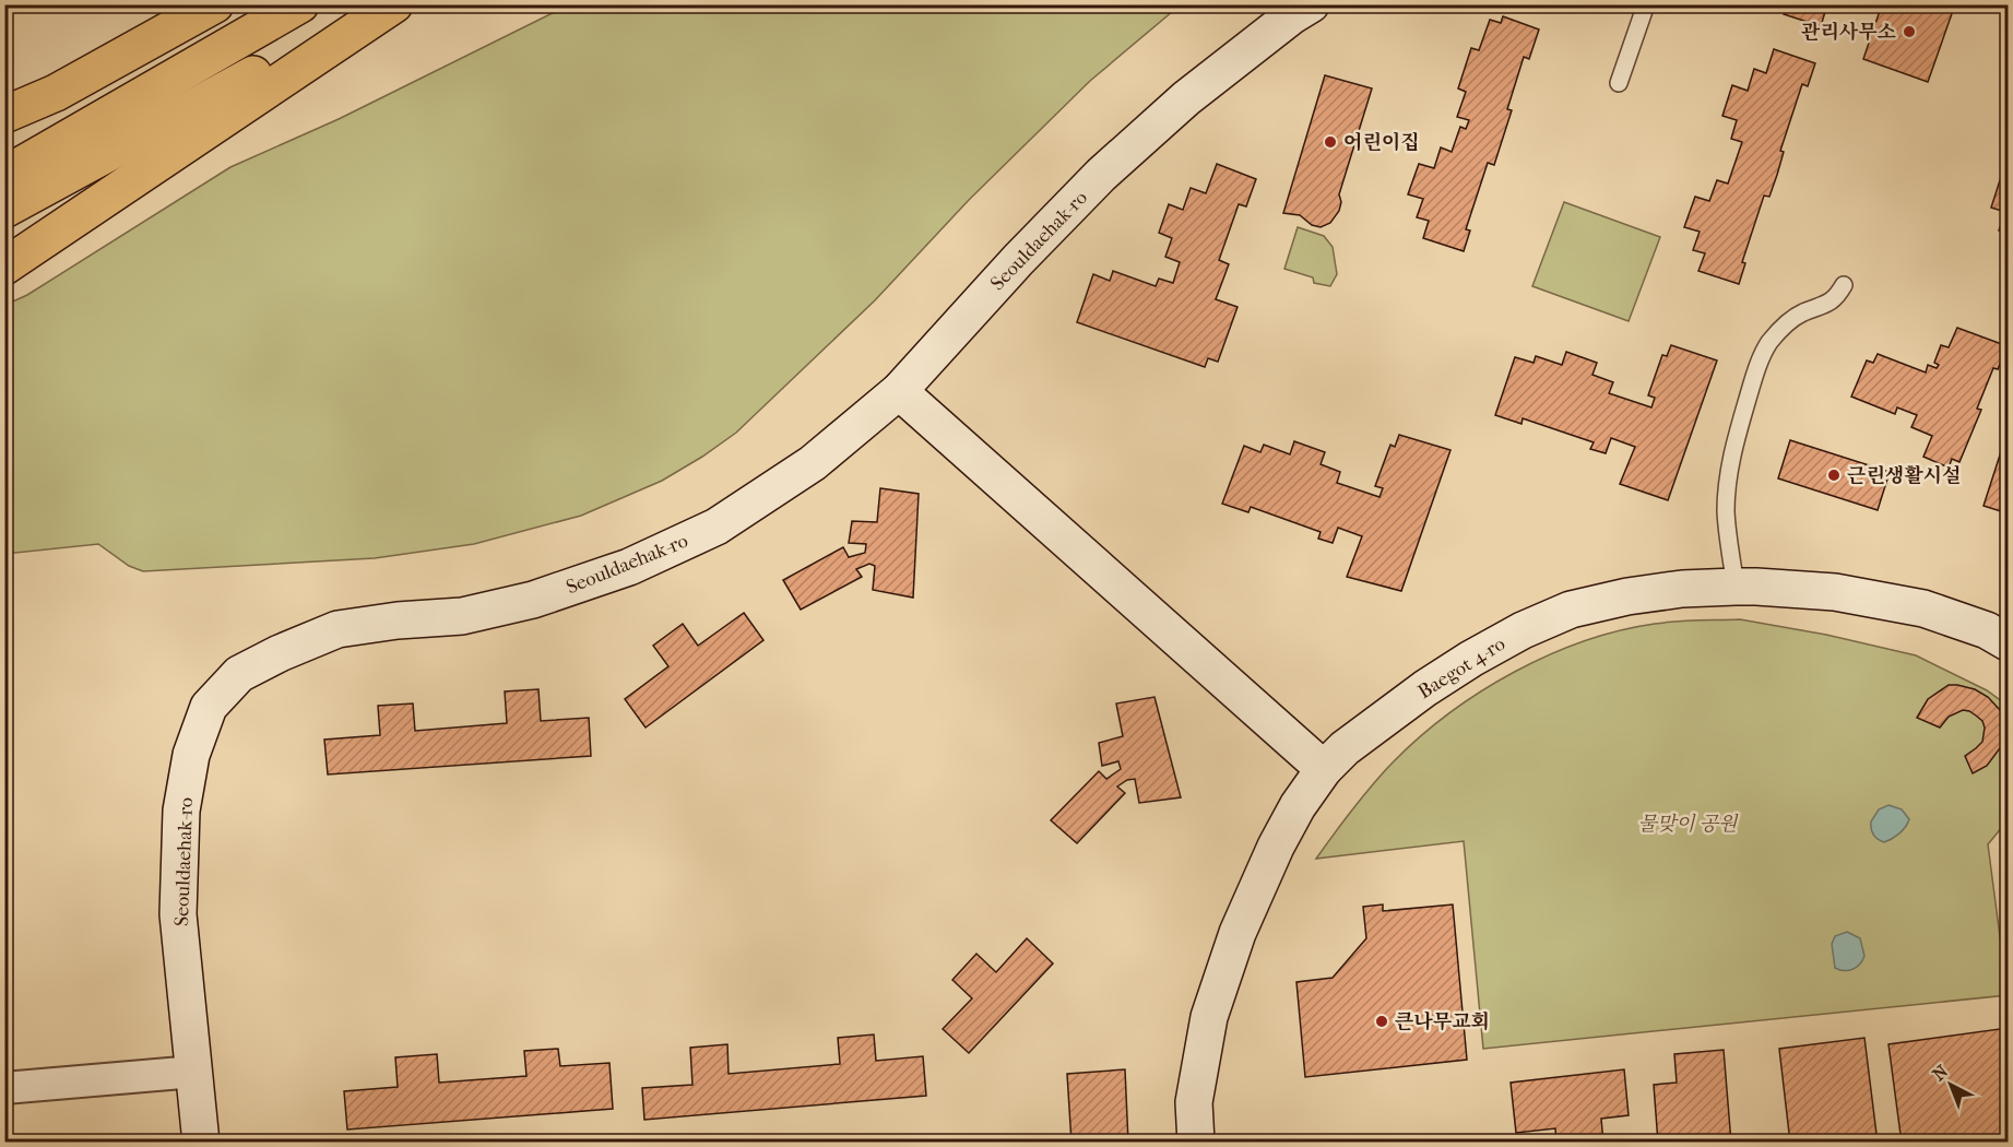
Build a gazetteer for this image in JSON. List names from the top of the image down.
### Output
{
  "streets": {
    "street": ["Seouldaehak-ro", "Baegot 4-ro"]
  },
  "parks": ["물맞이 공원"],
  "places": [
    "관리사무소",
    "어린이집",
    "근린생활시설",
    "큰나무교회"
  ],
  "north": "top left"
}
